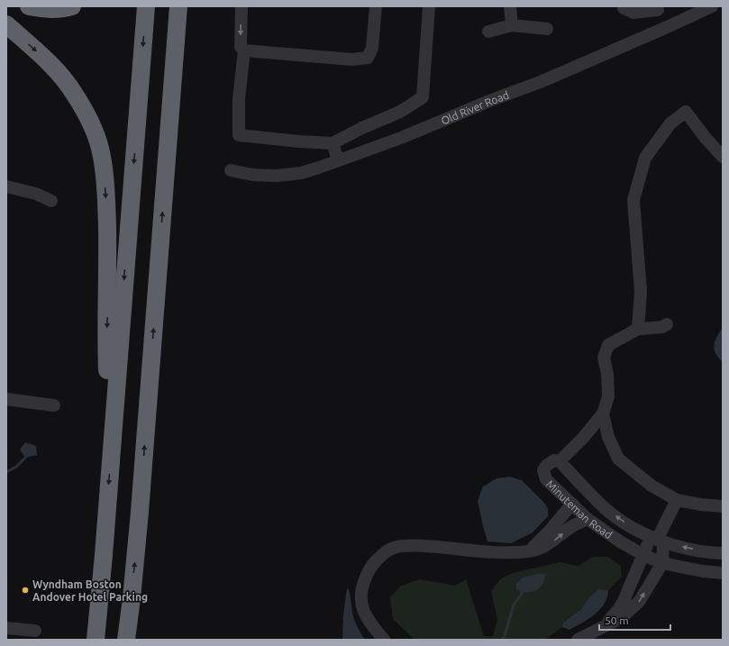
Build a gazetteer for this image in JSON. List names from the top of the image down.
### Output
{
  "streets": {
    "street": ["Old River Road", "Minuteman Road"]
  },
  "places": ["Wyndham Boston Andover Hotel Parking"],
  "scale_bar": "50 m"
}
